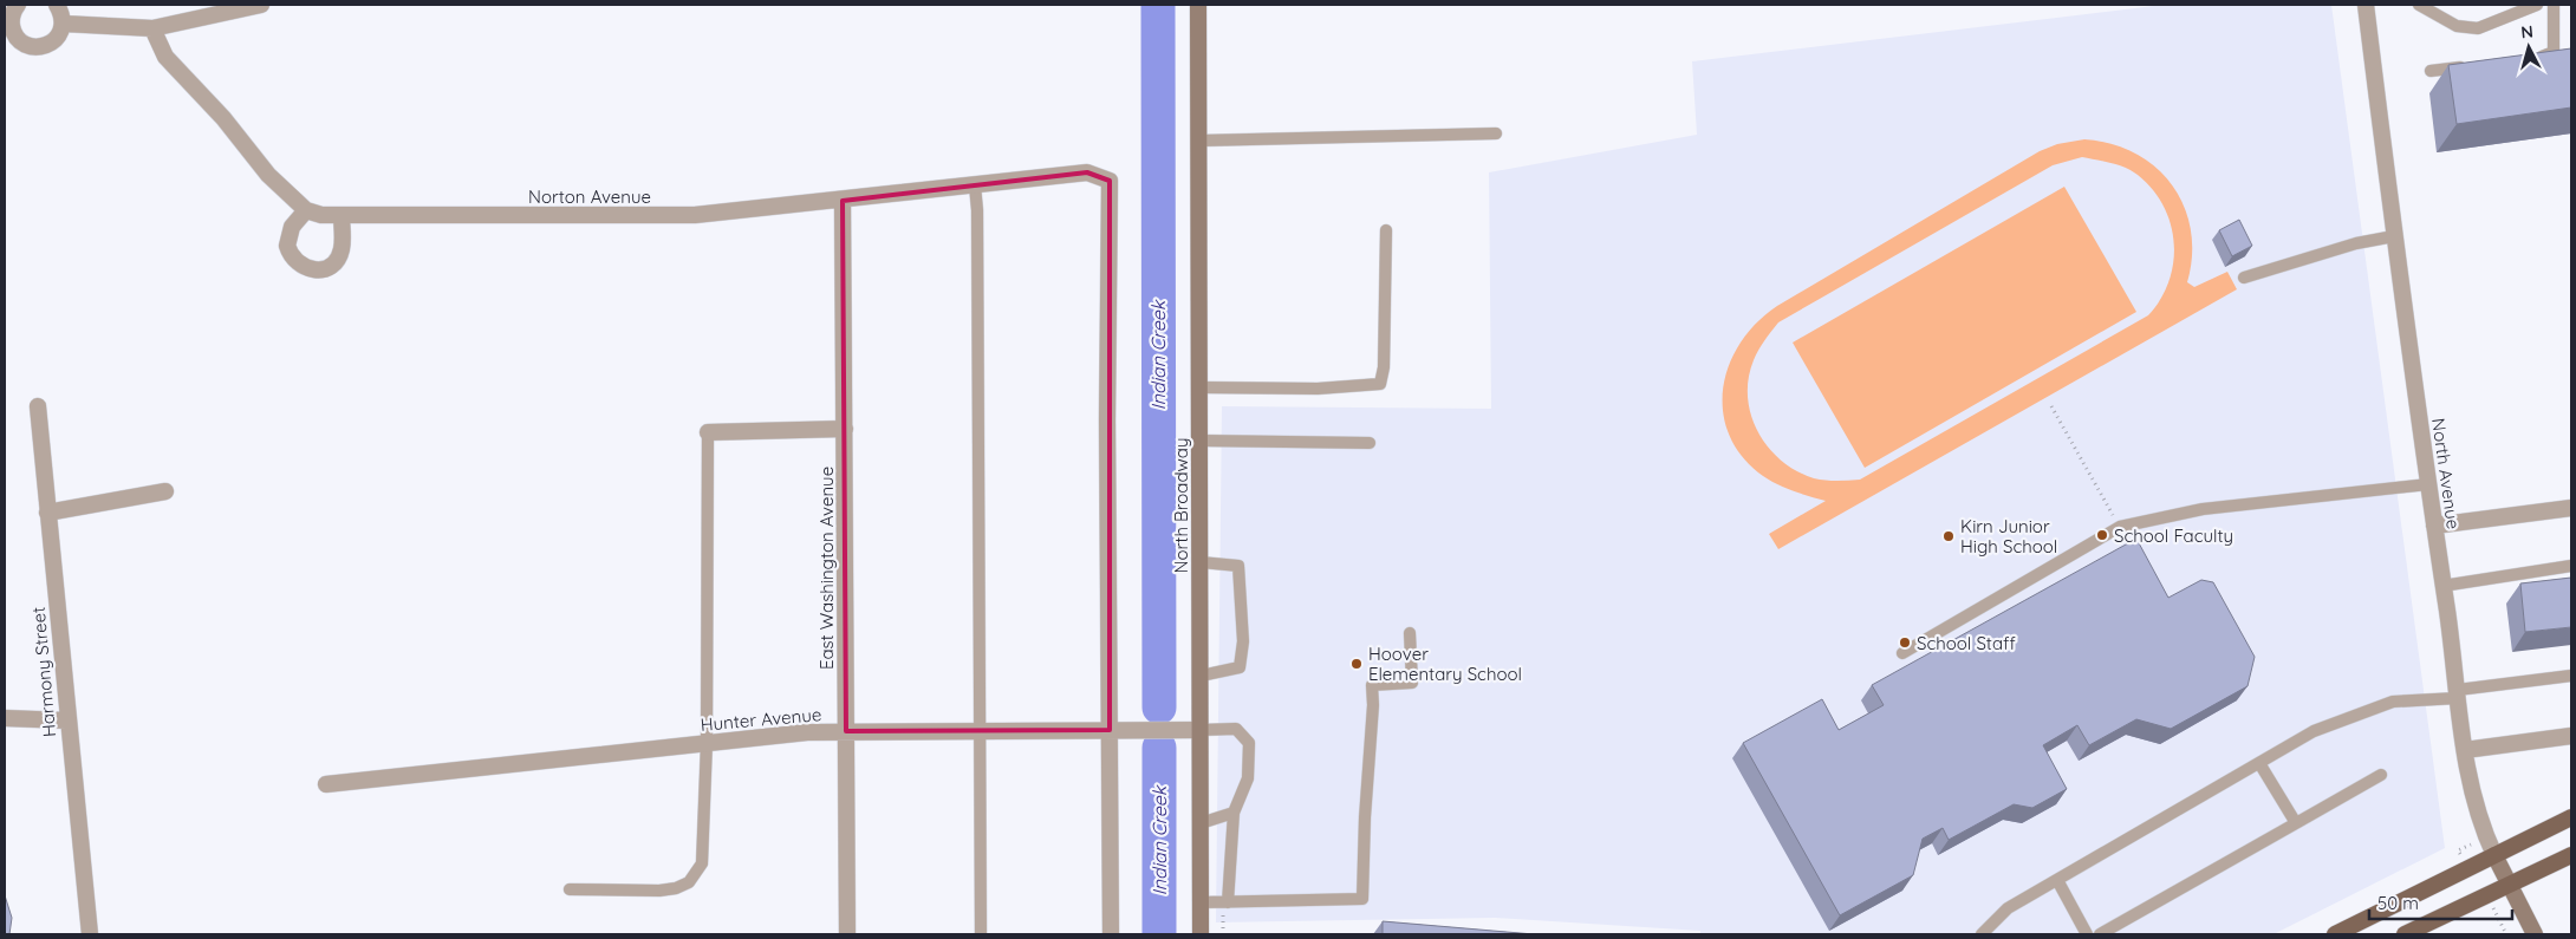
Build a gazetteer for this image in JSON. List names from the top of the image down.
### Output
{
  "streets": {
    "main road": ["North Avenue", "North Broadway"],
    "street": [
      "Norton Avenue",
      "East Washington Avenue",
      "Harmony Street",
      "Hunter Avenue"
    ]
  },
  "crossings": [
    ["Norton Avenue", "East Washington Avenue"],
    ["Norton Avenue", "Hunter Avenue"],
    ["North Broadway", "Hunter Avenue"],
    ["East Washington Avenue", "Hunter Avenue"]
  ],
  "water": ["Indian Creek"],
  "places": [
    "School Faculty",
    "Kirn Junior High School",
    "School Staff",
    "Hoover Elementary School"
  ],
  "scale_bar": "50 m",
  "north": "top"
}
